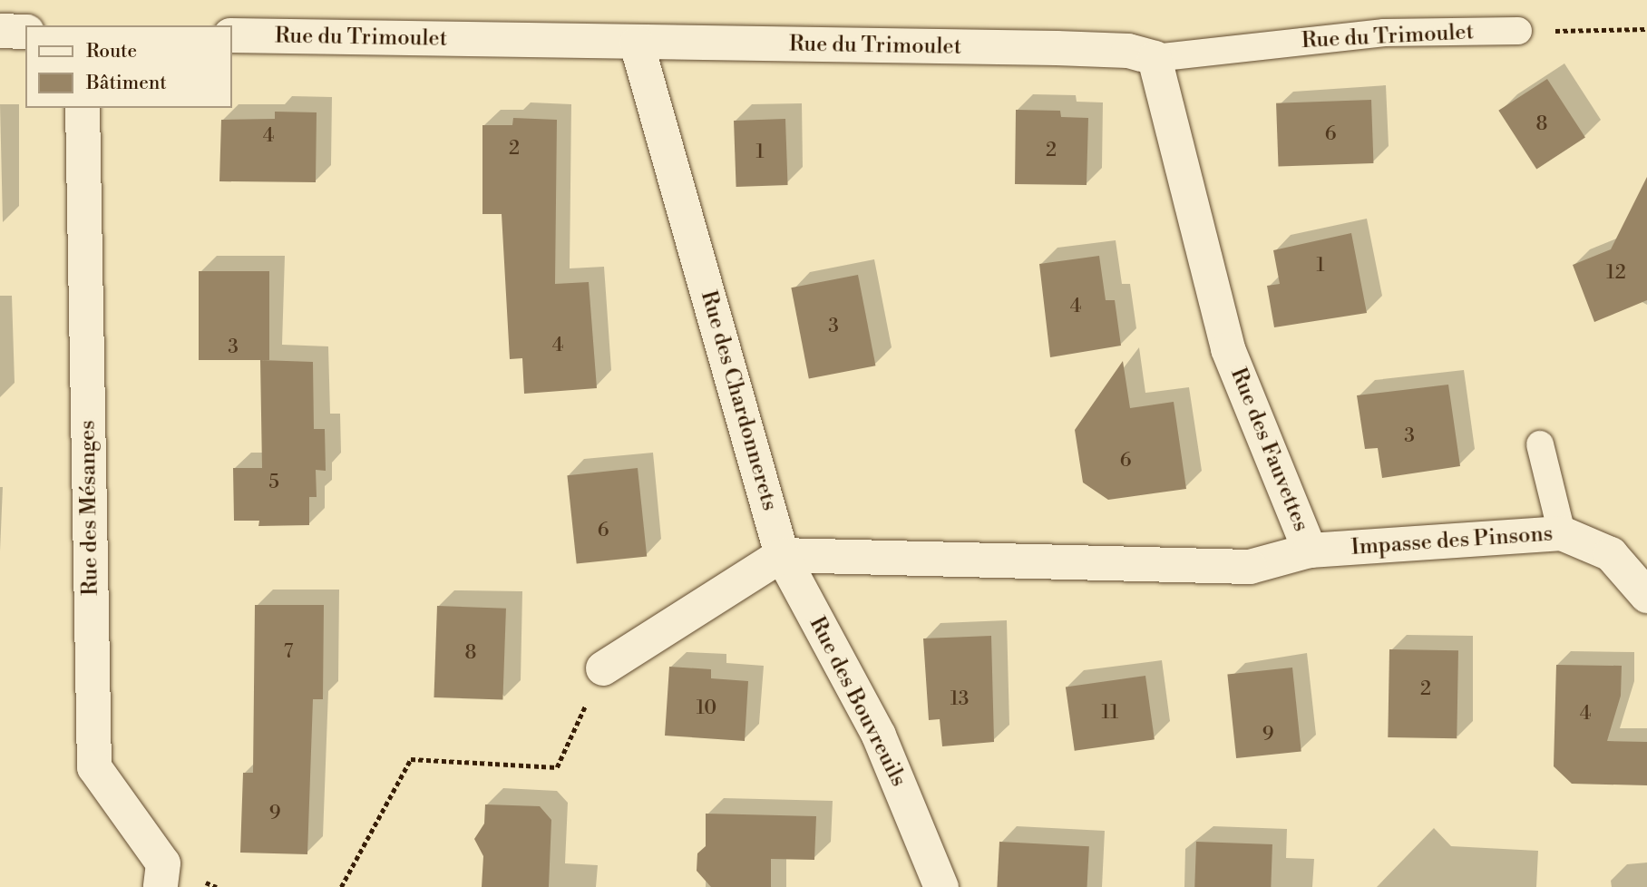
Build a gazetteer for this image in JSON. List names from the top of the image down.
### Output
{
  "streets": {
    "street": [
      "Rue du Trimoulet",
      "Rue des Chardonnerets",
      "Rue des Fauvettes",
      "Rue des Mésanges",
      "Impasse des Pinsons",
      "Rue des Bouvreuils"
    ]
  },
  "crossings": [
    ["Rue du Trimoulet", "Rue des Chardonnerets"],
    ["Rue du Trimoulet", "Rue des Fauvettes"],
    ["Rue des Chardonnerets", "Rue des Fauvettes"],
    ["Rue des Chardonnerets", "Rue des Bouvreuils"],
    ["Rue des Fauvettes", "Impasse des Pinsons"],
    ["Rue des Fauvettes", "Rue des Bouvreuils"]
  ],
  "house_numbers": [
    "8",
    "6",
    "4",
    "2",
    "2",
    "1",
    "1",
    "12",
    "4",
    "3",
    "4",
    "3",
    "3",
    "6",
    "5",
    "6",
    "7",
    "8",
    "2",
    "13",
    "10",
    "11",
    "4",
    "9",
    "9"
  ],
  "legend": ["Route", "Bâtiment"]
}
